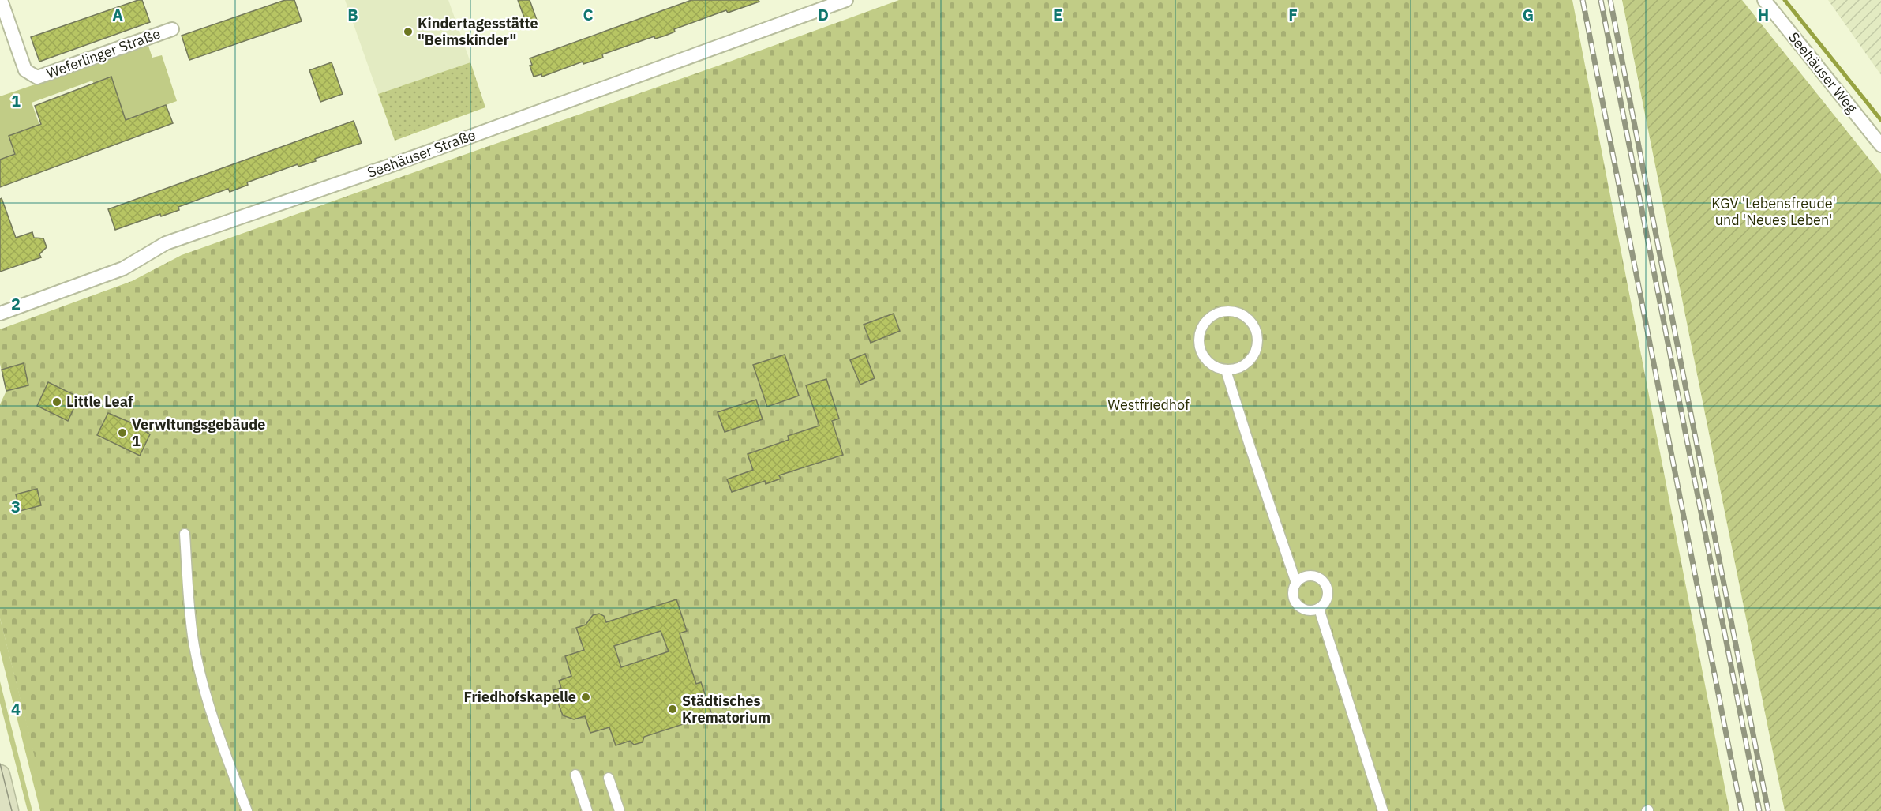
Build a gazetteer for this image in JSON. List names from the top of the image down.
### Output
{
  "streets": {
    "street": ["Weferlinger Straße", "Seehäuser Weg", "Seehäuser Straße"]
  },
  "parks": ["KGV 'Lebensfreude' und 'Neues Leben'", "Westfriedhof"],
  "places": [
    "Kindertagesstätte \"Beimskinder\"",
    "Little Leaf",
    "Verwltungsgebäude 1",
    "Friedhofskapelle",
    "Städtisches Krematorium"
  ],
  "grid": {
    "columns": [
      "A",
      "B",
      "C",
      "D",
      "E",
      "F",
      "G",
      "H"
    ],
    "rows": [
      "1",
      "2",
      "3",
      "4"
    ]
  }
}
